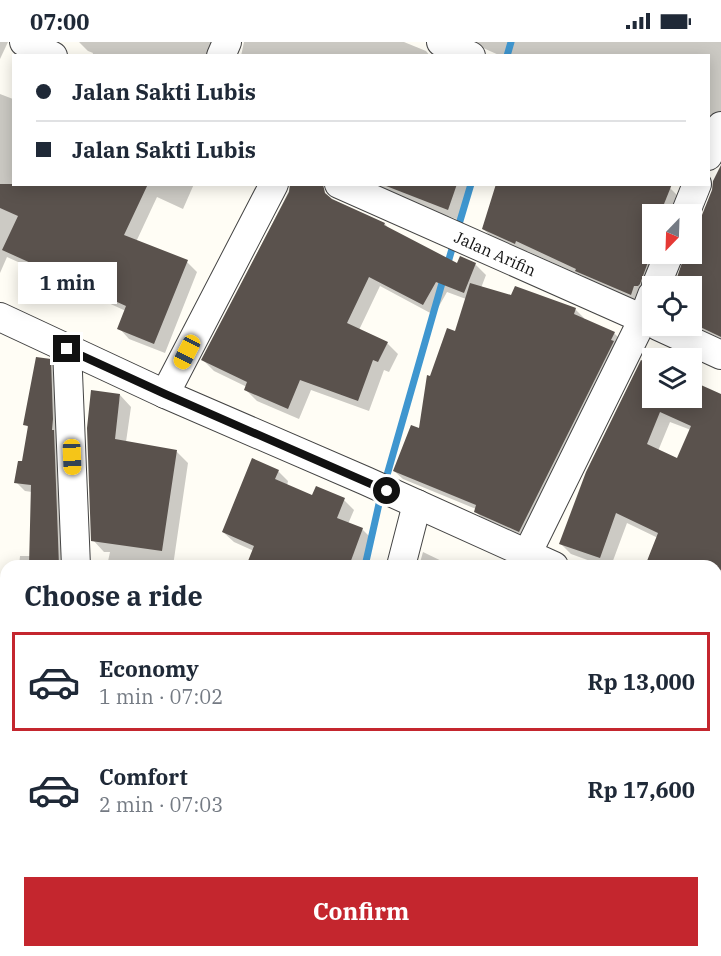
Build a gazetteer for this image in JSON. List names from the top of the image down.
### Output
{
  "streets": {
    "street": ["Jalan Arifin"]
  },
  "north": "bottom left",
  "page": {
    "status": "07:00",
    "banner": ["Jalan Sakti Lubis", "Jalan Sakti Lubis"],
    "bubble": "1 min",
    "heading": "Choose a ride",
    "list": [
      {
        "name": "Economy",
        "note": "1 min · 07:02",
        "value": "Rp 13,000"
      },
      {
        "name": "Comfort",
        "note": "2 min · 07:03",
        "value": "Rp 17,600"
      }
    ],
    "buttons": "Confirm"
  }
}
